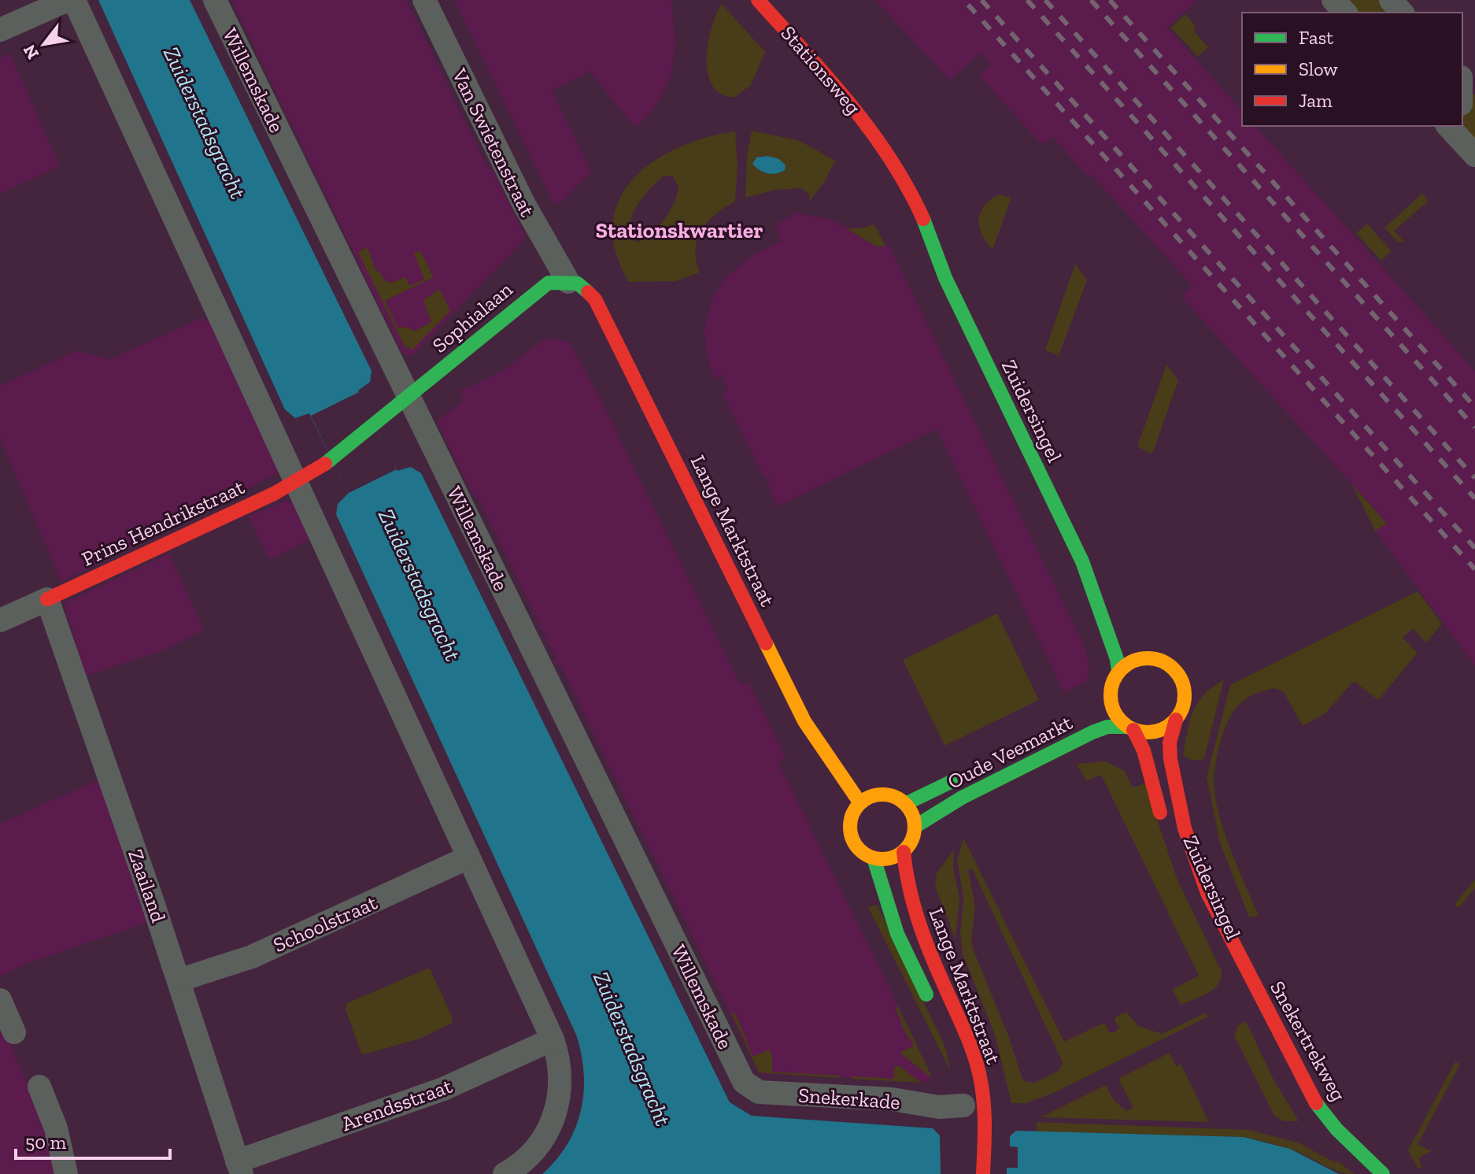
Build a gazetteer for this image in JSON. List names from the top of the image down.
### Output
{
  "streets": {
    "main road": [
      "Stationsweg",
      "Sophialaan",
      "Zuidersingel",
      "Prins Hendrikstraat",
      "Lange Marktstraat",
      "Oude Veemarkt",
      "Snekertrekweg"
    ],
    "street": [
      "Willemskade",
      "Van Swietenstraat",
      "Zaailand",
      "Schoolstraat",
      "Snekerkade",
      "Arendsstraat"
    ]
  },
  "crossings": [
    ["Stationsweg", "Zuidersingel"],
    ["Willemskade", "Sophialaan"],
    ["Willemskade", "Snekerkade"],
    ["Van Swietenstraat", "Sophialaan"],
    ["Van Swietenstraat", "Lange Marktstraat"],
    ["Sophialaan", "Prins Hendrikstraat"],
    ["Sophialaan", "Lange Marktstraat"],
    ["Zuidersingel", "Oude Veemarkt"],
    ["Zuidersingel", "Snekertrekweg"],
    ["Prins Hendrikstraat", "Zaailand"],
    ["Lange Marktstraat", "Oude Veemarkt"],
    ["Zaailand", "Schoolstraat"],
    ["Zaailand", "Arendsstraat"]
  ],
  "districts": ["Stationskwartier"],
  "water": ["Zuiderstadsgracht"],
  "legend": ["Fast", "Slow", "Jam"],
  "scale_bar": "50 m",
  "north": "bottom left"
}
